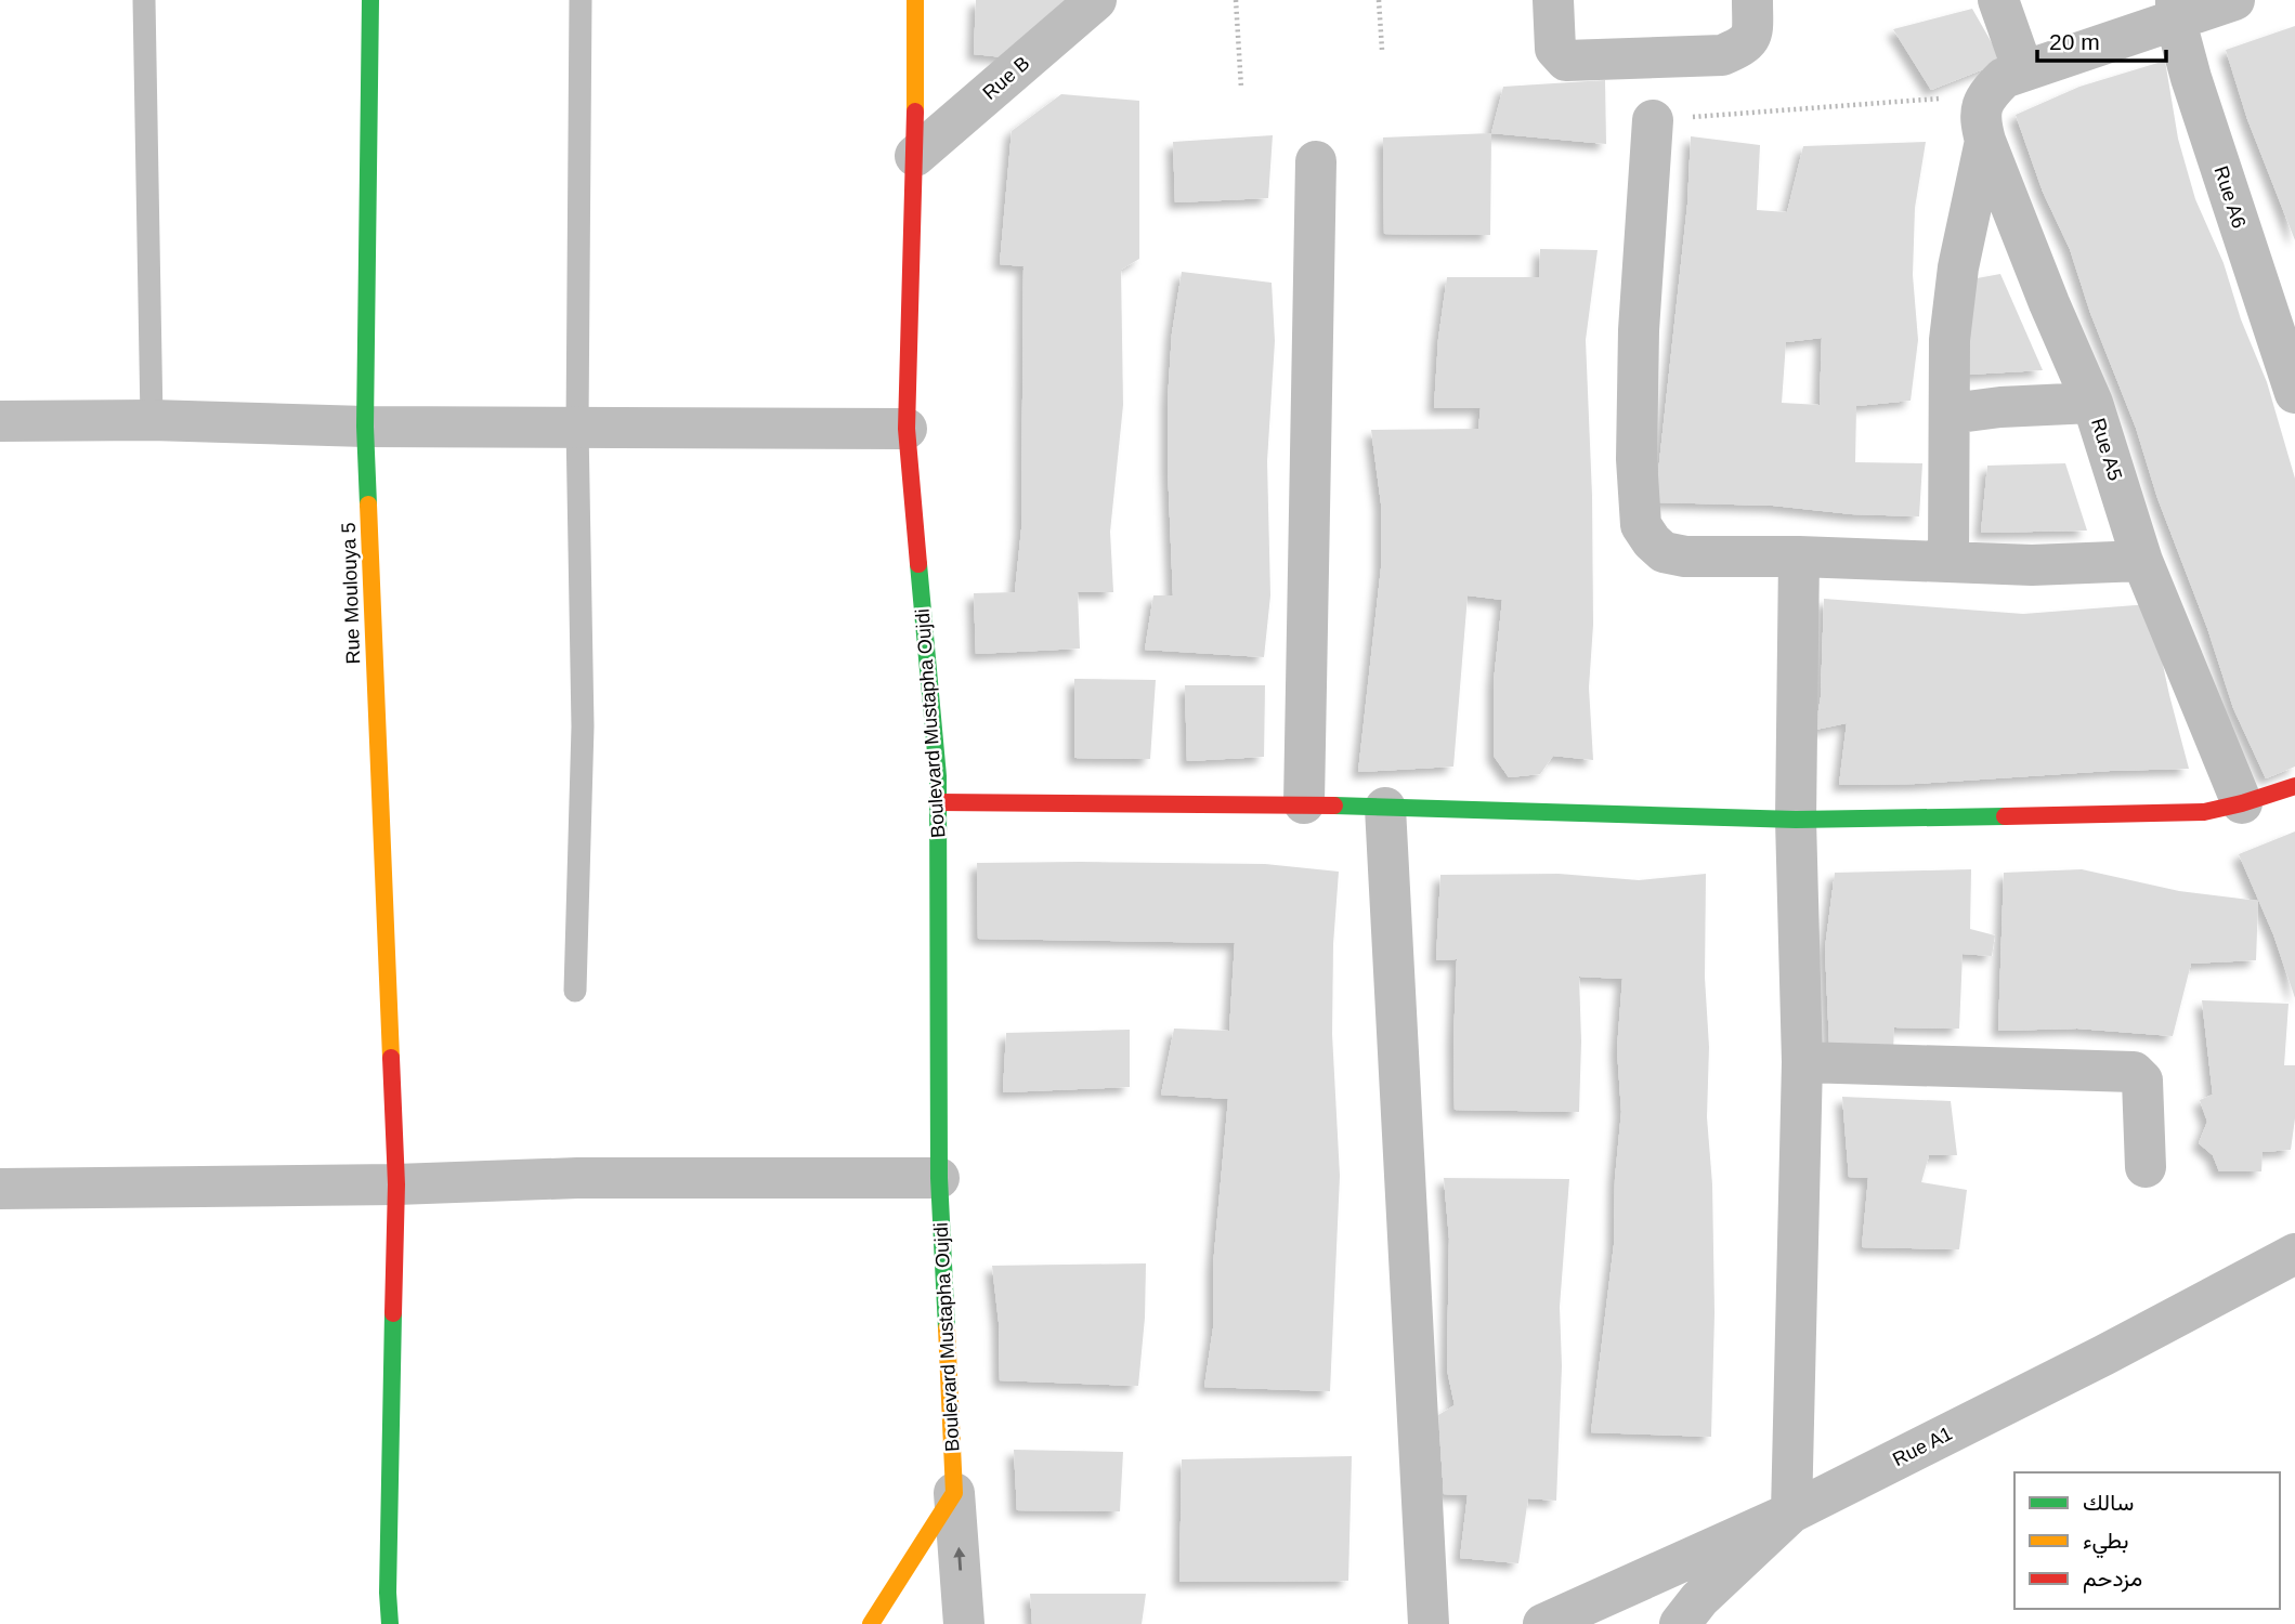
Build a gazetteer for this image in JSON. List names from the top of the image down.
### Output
{
  "streets": {
    "street": [
      "Rue B",
      "Rue A6",
      "Rue A5",
      "Rue Moulouya 5",
      "Boulevard Mustapha Oujdi",
      "Rue A1"
    ]
  },
  "crossings": [
    ["Rue B", "Boulevard Mustapha Oujdi"]
  ],
  "legend": ["سالك", "بطيء", "مزدحم"],
  "scale_bar": "20 m"
}
